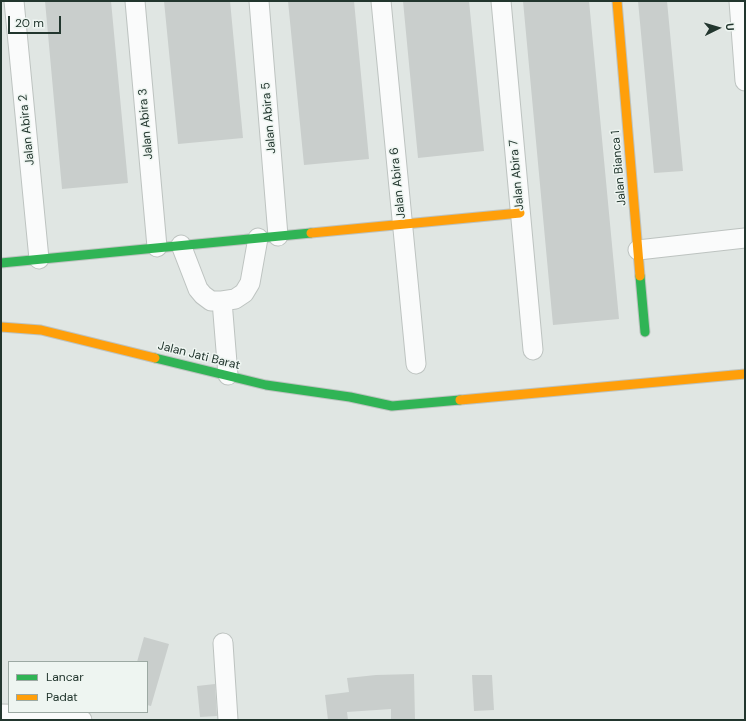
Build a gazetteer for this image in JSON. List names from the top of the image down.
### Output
{
  "streets": {
    "street": [
      "Jalan Abira 5",
      "Jalan Abira 3",
      "Jalan Abira 2",
      "Jalan Bianca 1",
      "Jalan Abira 7",
      "Jalan Abira 6",
      "Jalan Jati Barat"
    ]
  },
  "legend": ["Lancar", "Padat"],
  "scale_bar": "20 m",
  "north": "right"
}
